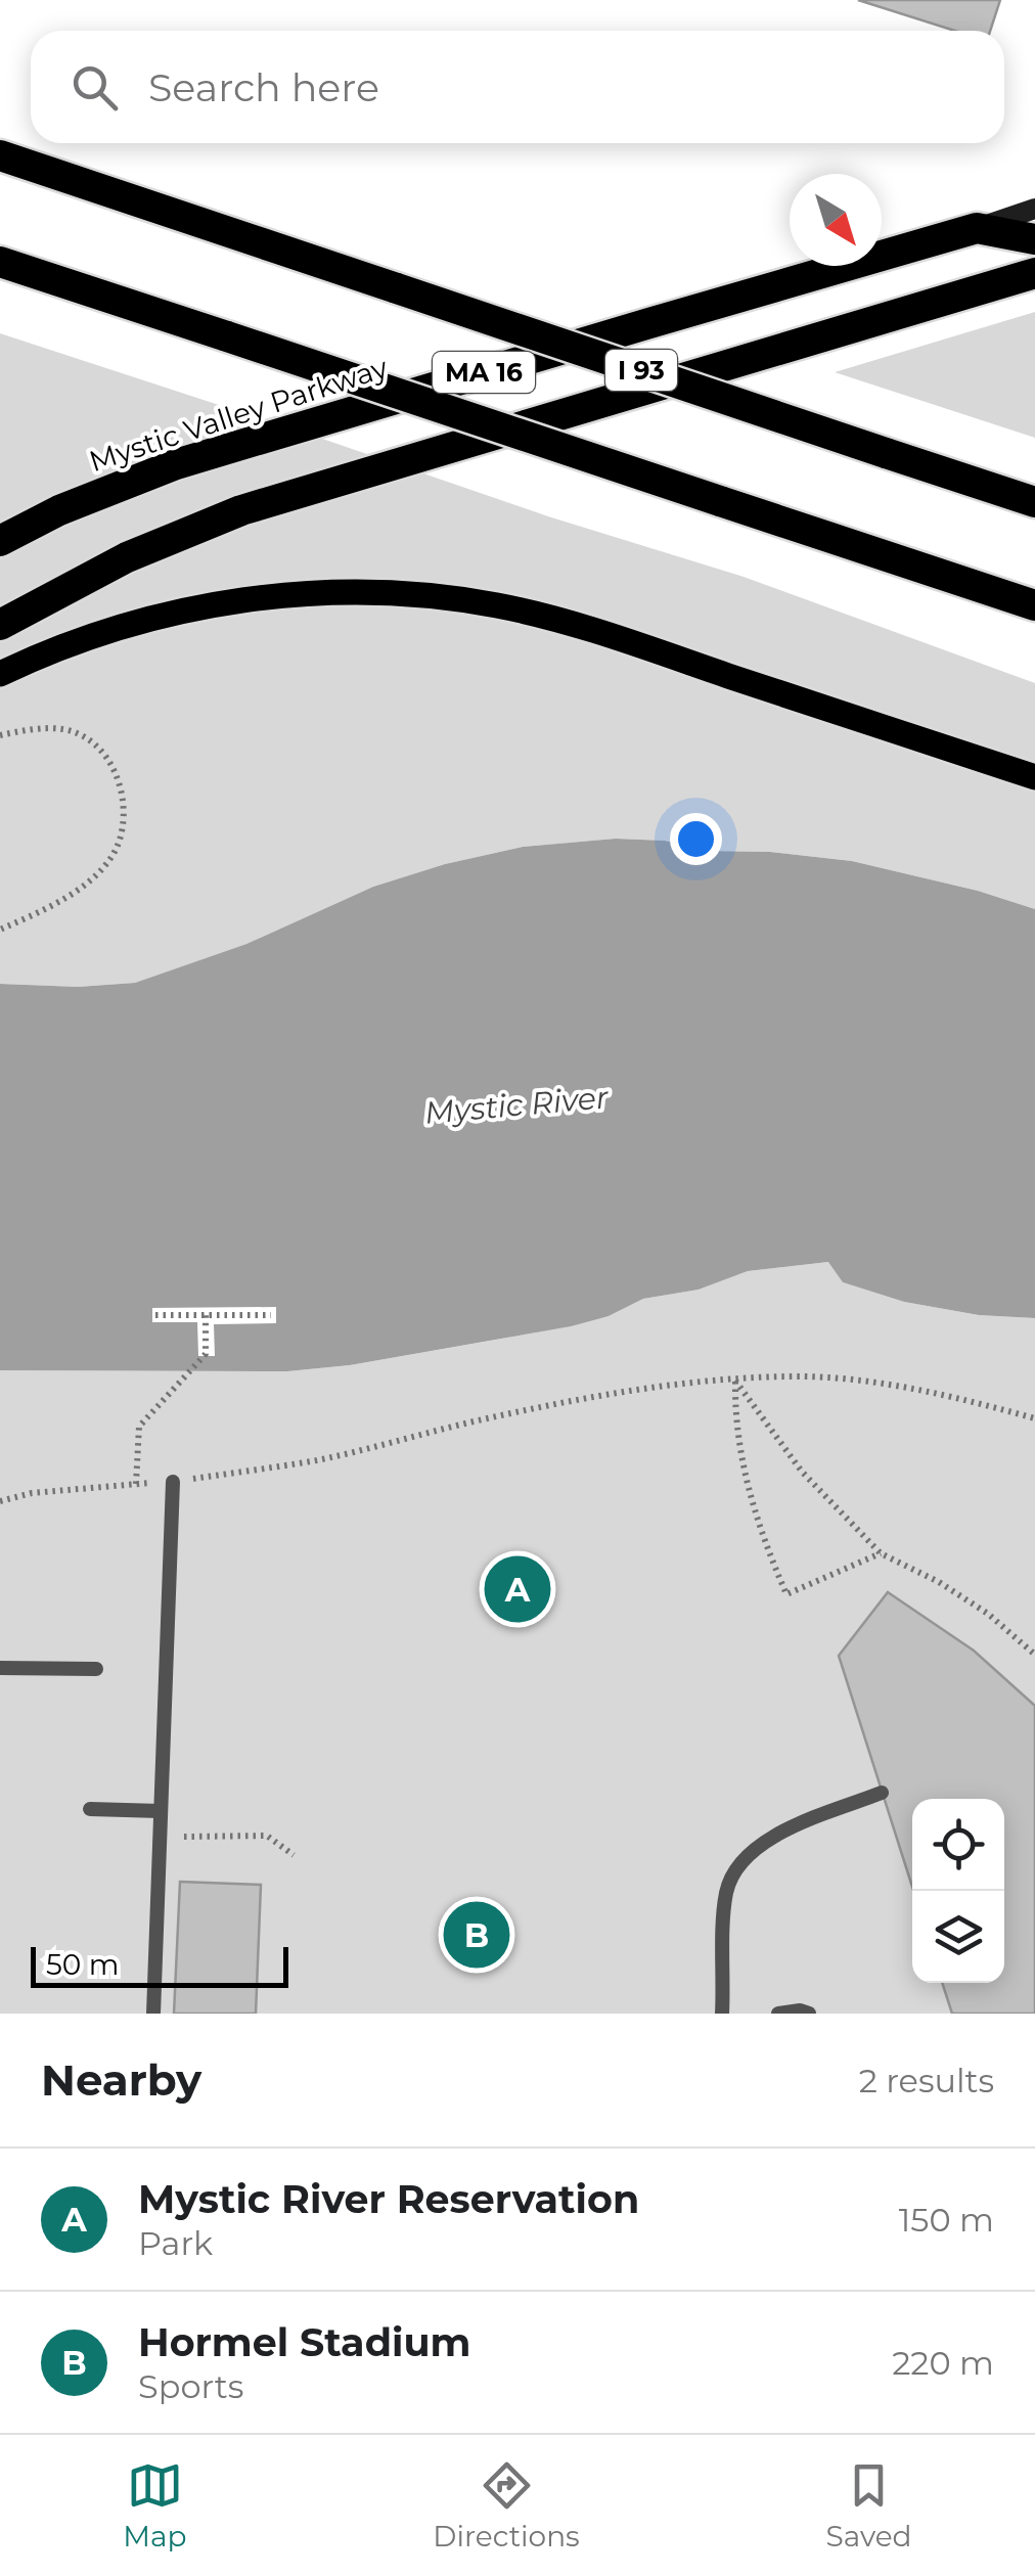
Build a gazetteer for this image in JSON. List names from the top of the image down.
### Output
{
  "streets": {
    "highway": ["I 93", "MA 16", "Mystic Valley Parkway"]
  },
  "water": ["Mystic River"],
  "scale_bar": "50 m",
  "north": "bottom right",
  "page": {
    "search": "Search here",
    "pins": ["A", "B"],
    "scale": "50 m",
    "heading": ["Nearby", "2 results"],
    "list": [
      {
        "mark": "A",
        "name": "Mystic River Reservation",
        "note": "Park",
        "value": "150 m"
      },
      {
        "mark": "B",
        "name": "Hormel Stadium",
        "note": "Sports",
        "value": "220 m"
      }
    ],
    "nav": ["Map", "Directions", "Saved"]
  }
}
